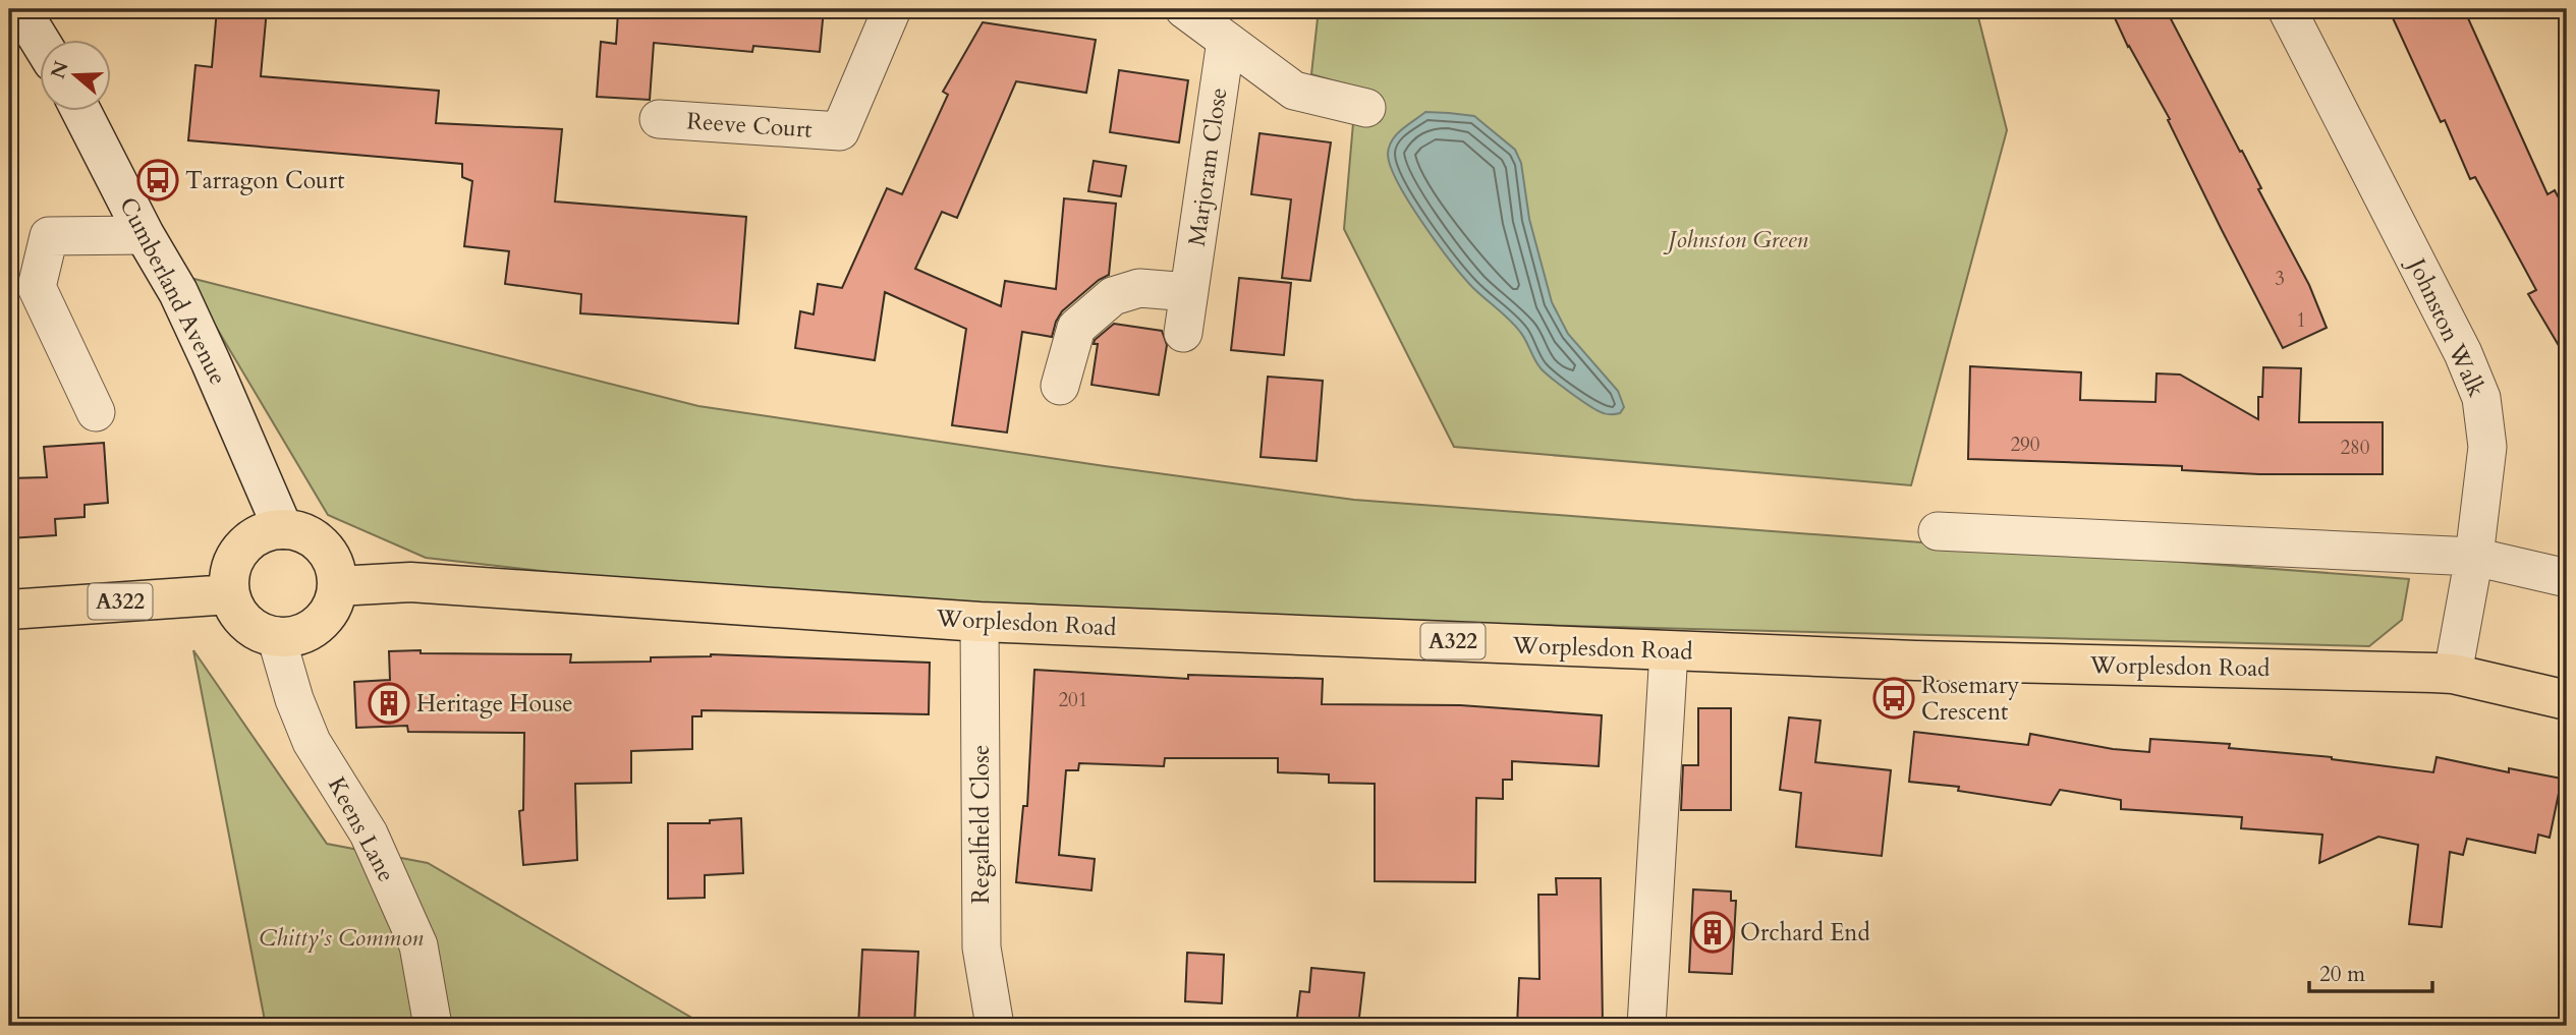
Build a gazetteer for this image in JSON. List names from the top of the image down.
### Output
{
  "streets": {
    "main road": ["A322", "Worplesdon Road"],
    "street": [
      "Reeve Court",
      "Marjoram Close",
      "Cumberland Avenue",
      "Johnston Walk",
      "Regalfield Close",
      "Keens Lane"
    ]
  },
  "crossings": [
    ["Cumberland Avenue", "A322"],
    ["Cumberland Avenue", "Worplesdon Road"],
    ["Cumberland Avenue", "Keens Lane"],
    ["Johnston Walk", "Worplesdon Road"],
    ["A322", "Worplesdon Road"],
    ["A322", "Keens Lane"],
    ["Worplesdon Road", "Regalfield Close"],
    ["Worplesdon Road", "Keens Lane"]
  ],
  "parks": ["Johnston Green", "Chitty's Common"],
  "places": {
    "bus stop": ["Tarragon Court", "Rosemary Crescent"],
    "building": ["Heritage House", "Orchard End"]
  },
  "house_numbers": [
    "3",
    "1",
    "290",
    "280",
    "201"
  ],
  "scale_bar": "20 m",
  "north": "left"
}
